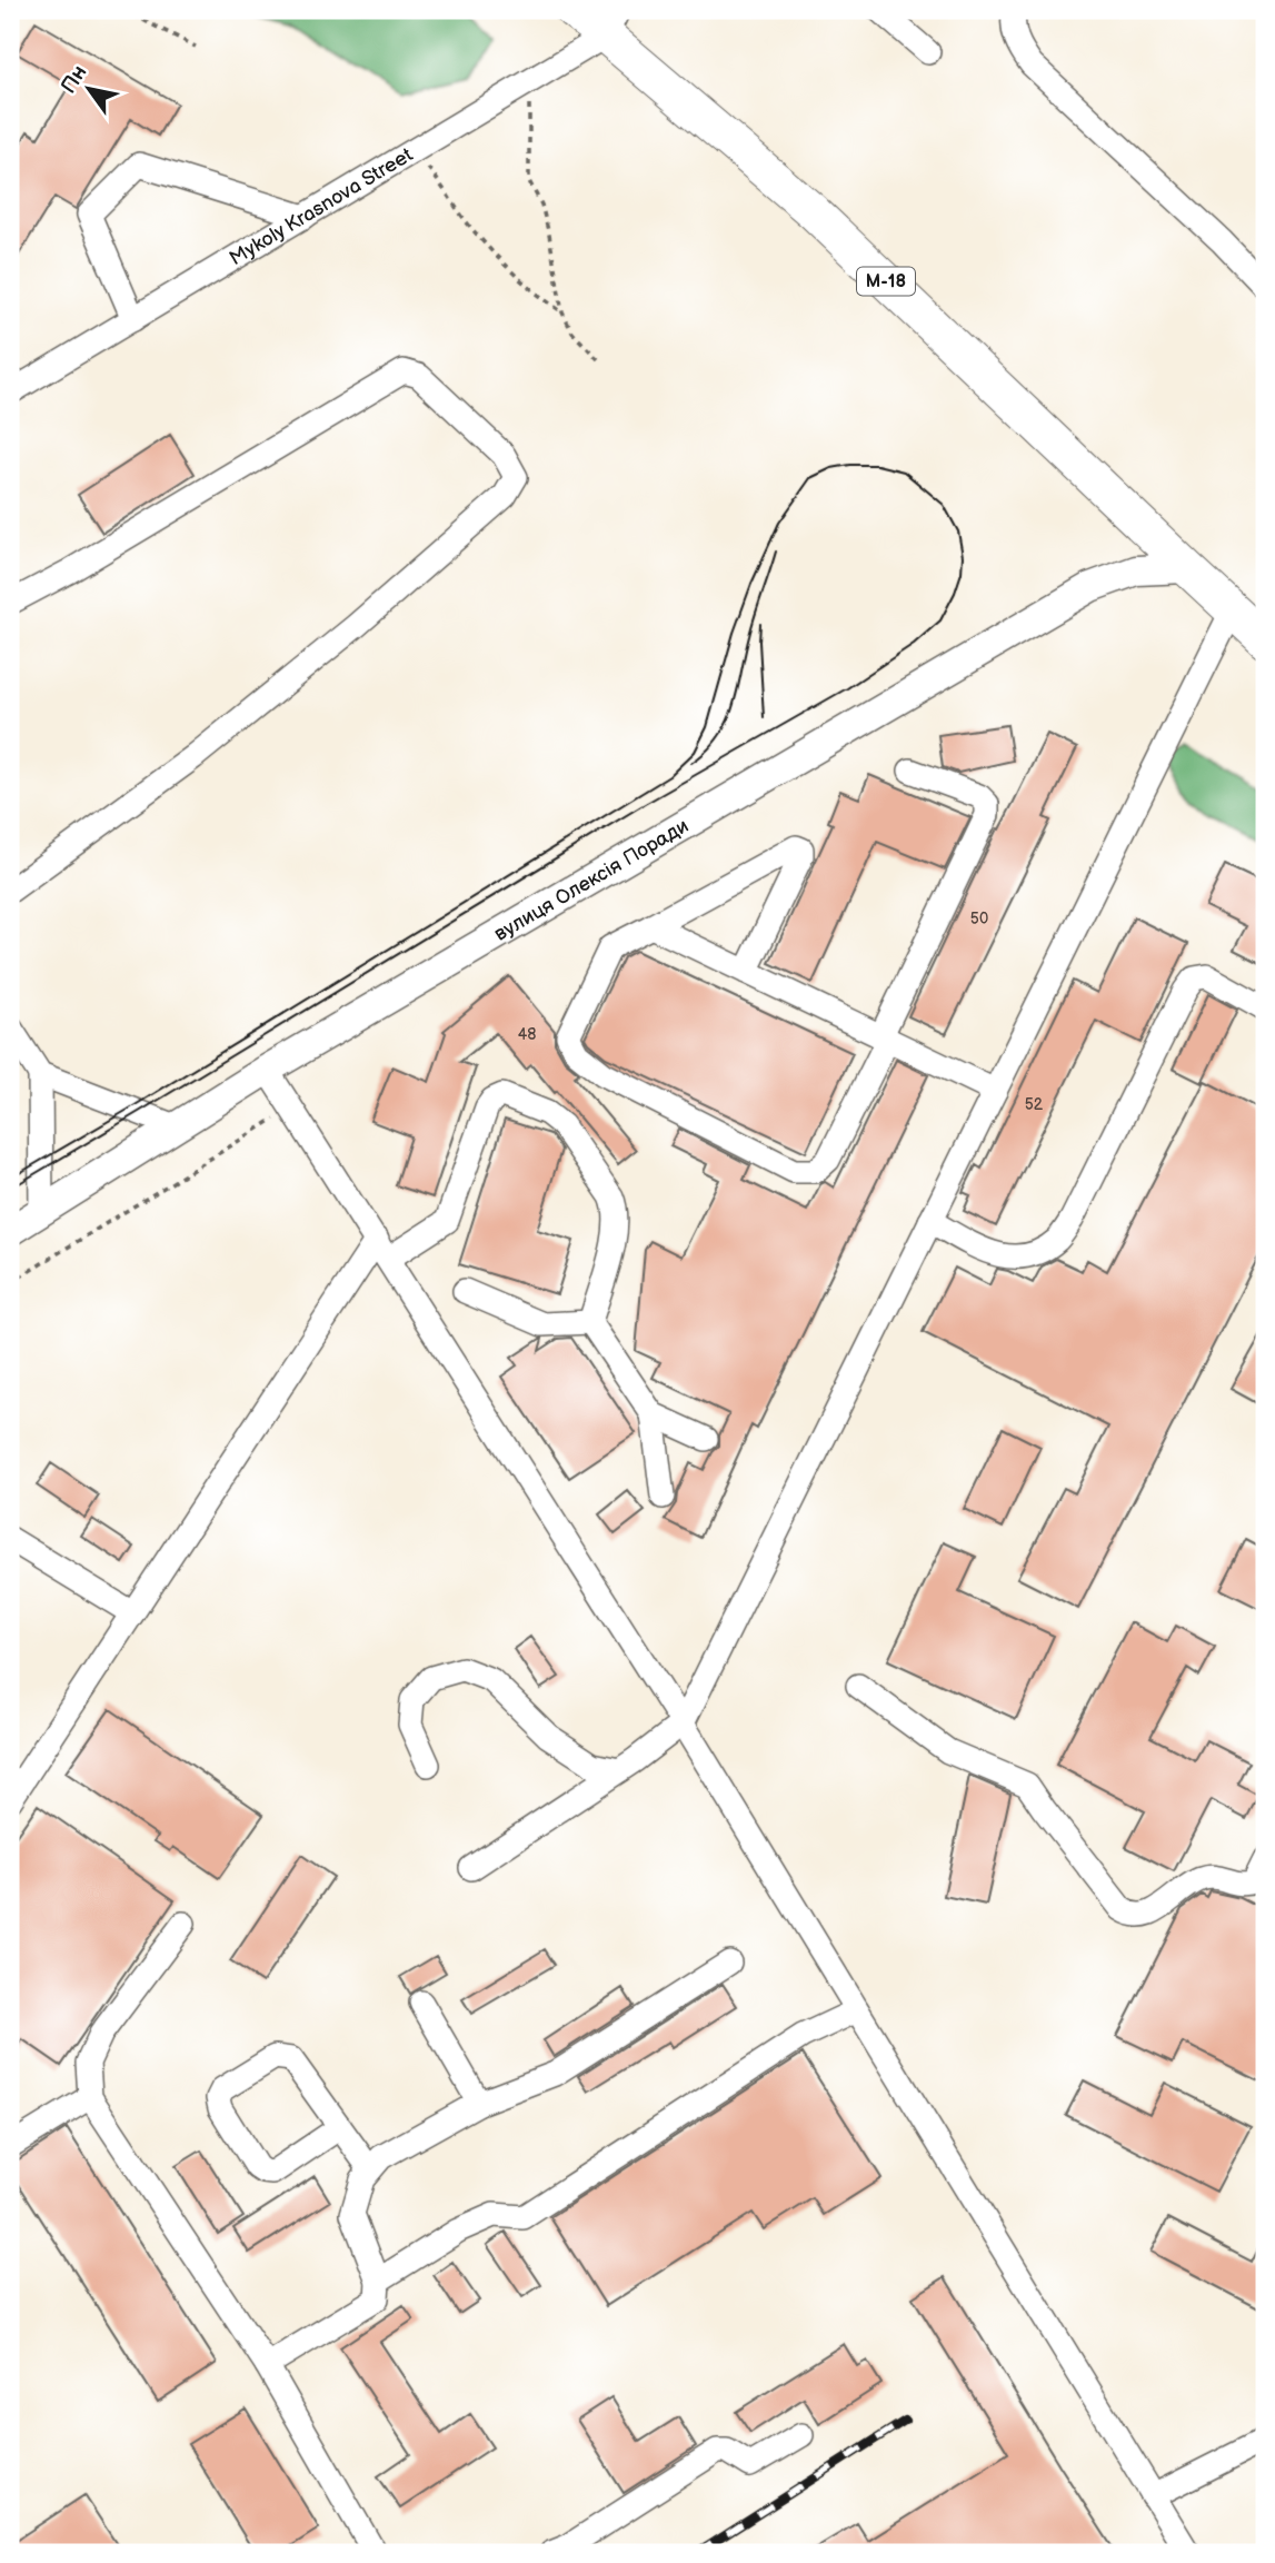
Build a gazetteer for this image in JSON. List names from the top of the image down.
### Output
{
  "streets": {
    "highway": ["М-18"],
    "main road": ["вулиця Олексія Поради"],
    "street": ["Mykoly Krasnova Street"]
  },
  "crossings": [
    ["Mykoly Krasnova Street", "М-18"],
    ["М-18", "вулиця Олексія Поради"]
  ],
  "house_numbers": ["50", "48", "52"],
  "north": "top left"
}
